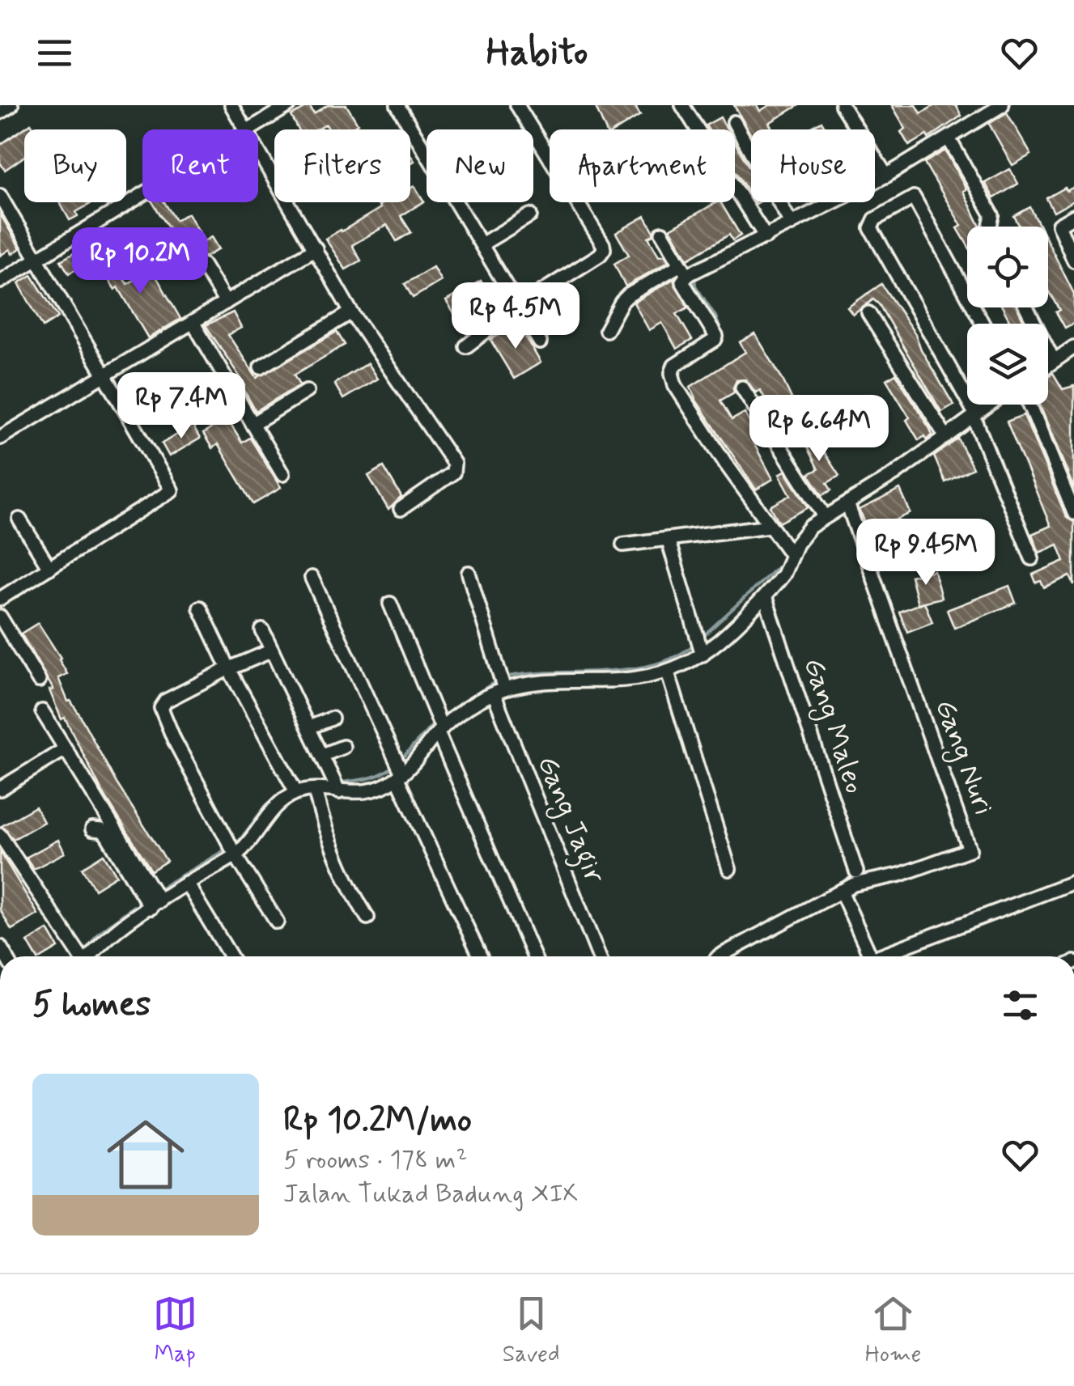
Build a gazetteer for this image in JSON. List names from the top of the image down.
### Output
{
  "streets": {
    "street": ["Gang Maleo", "Gang Nuri", "Gang Jagir"]
  },
  "page": {
    "header": "Habito",
    "chip": [
      "Buy",
      "Rent",
      "Filters",
      "New",
      "Apartment",
      "House"
    ],
    "price": [
      "Rp 10.2M",
      "Rp 4.5M",
      "Rp 7.4M",
      "Rp 6.64M",
      "Rp 9.45M"
    ],
    "heading": "5 homes",
    "list": [
      {
        "name": "Rp 10.2M/mo",
        "note": "5 rooms · 178 m² · Jalan Tukad Badung XIX"
      }
    ],
    "tabs": ["Map", "Saved", "Home"]
  }
}
